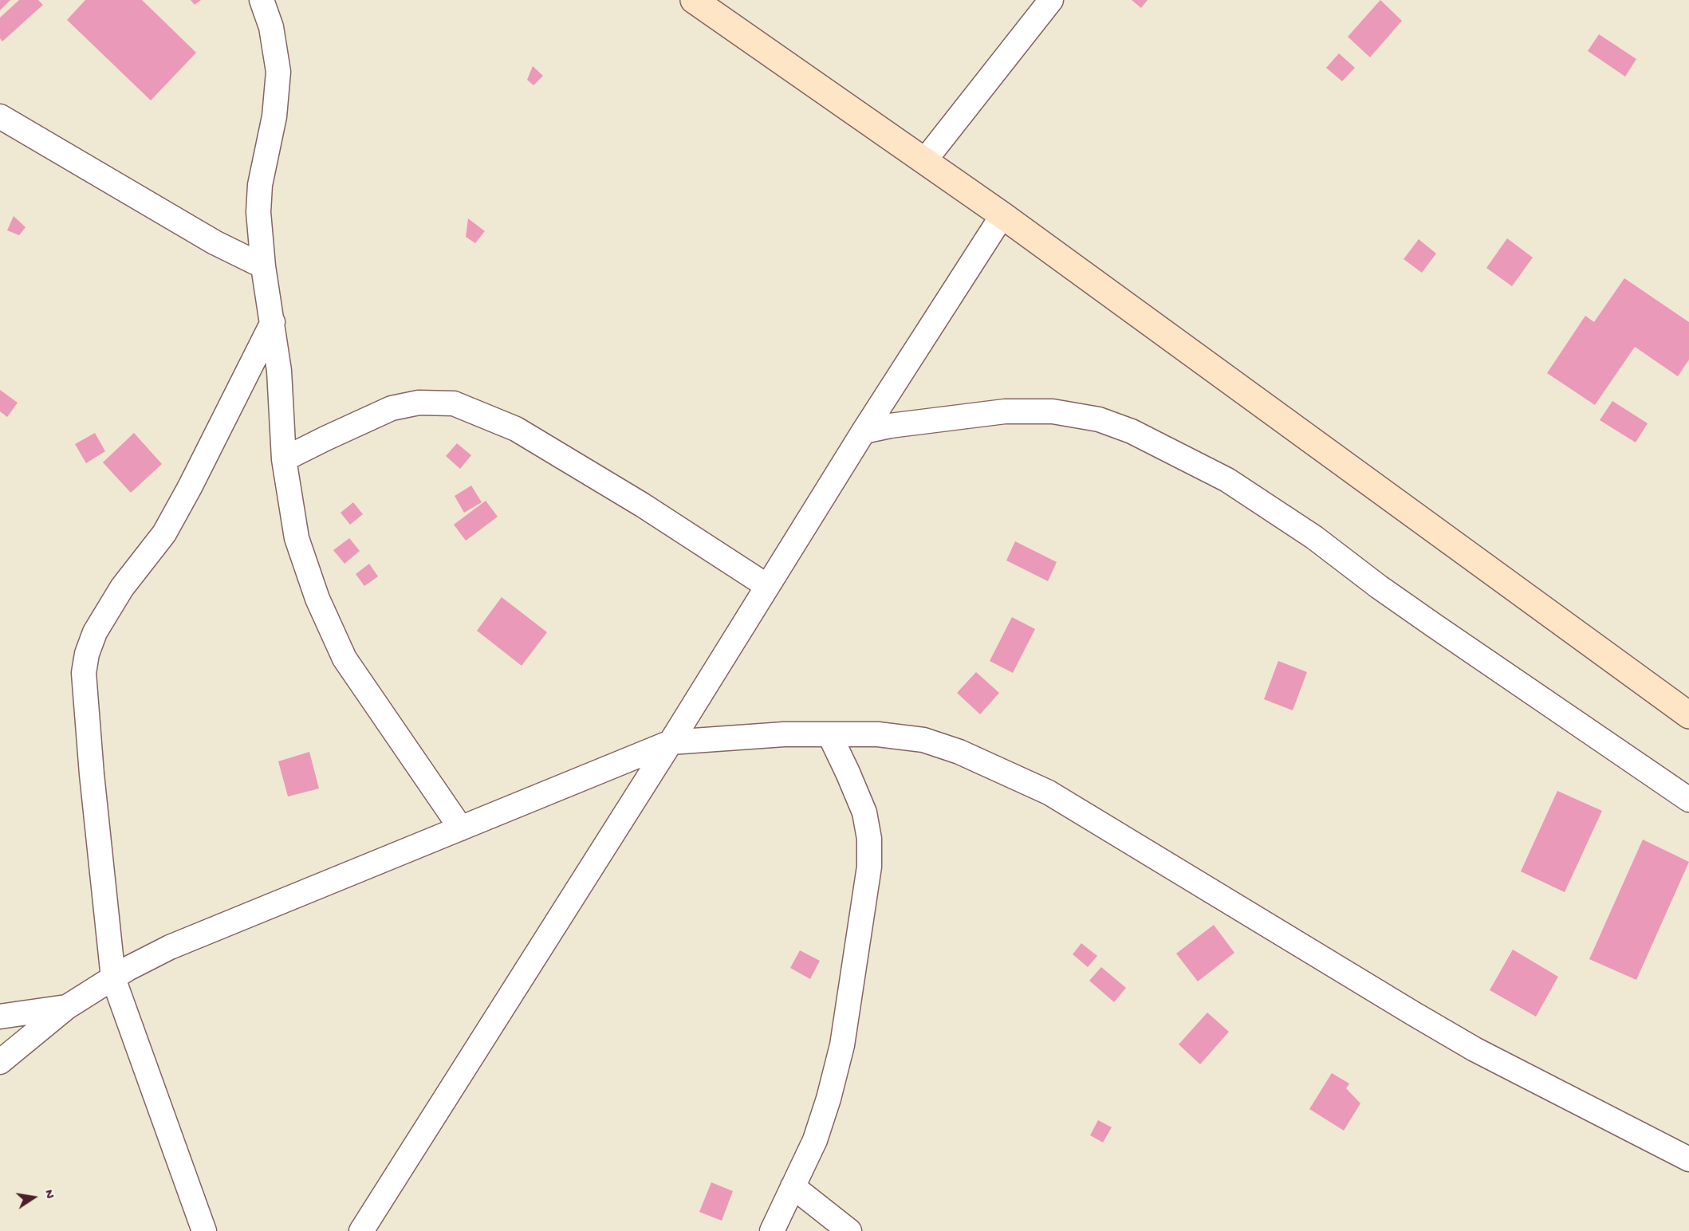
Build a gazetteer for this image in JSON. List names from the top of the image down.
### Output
{
  "north": "right"
}
